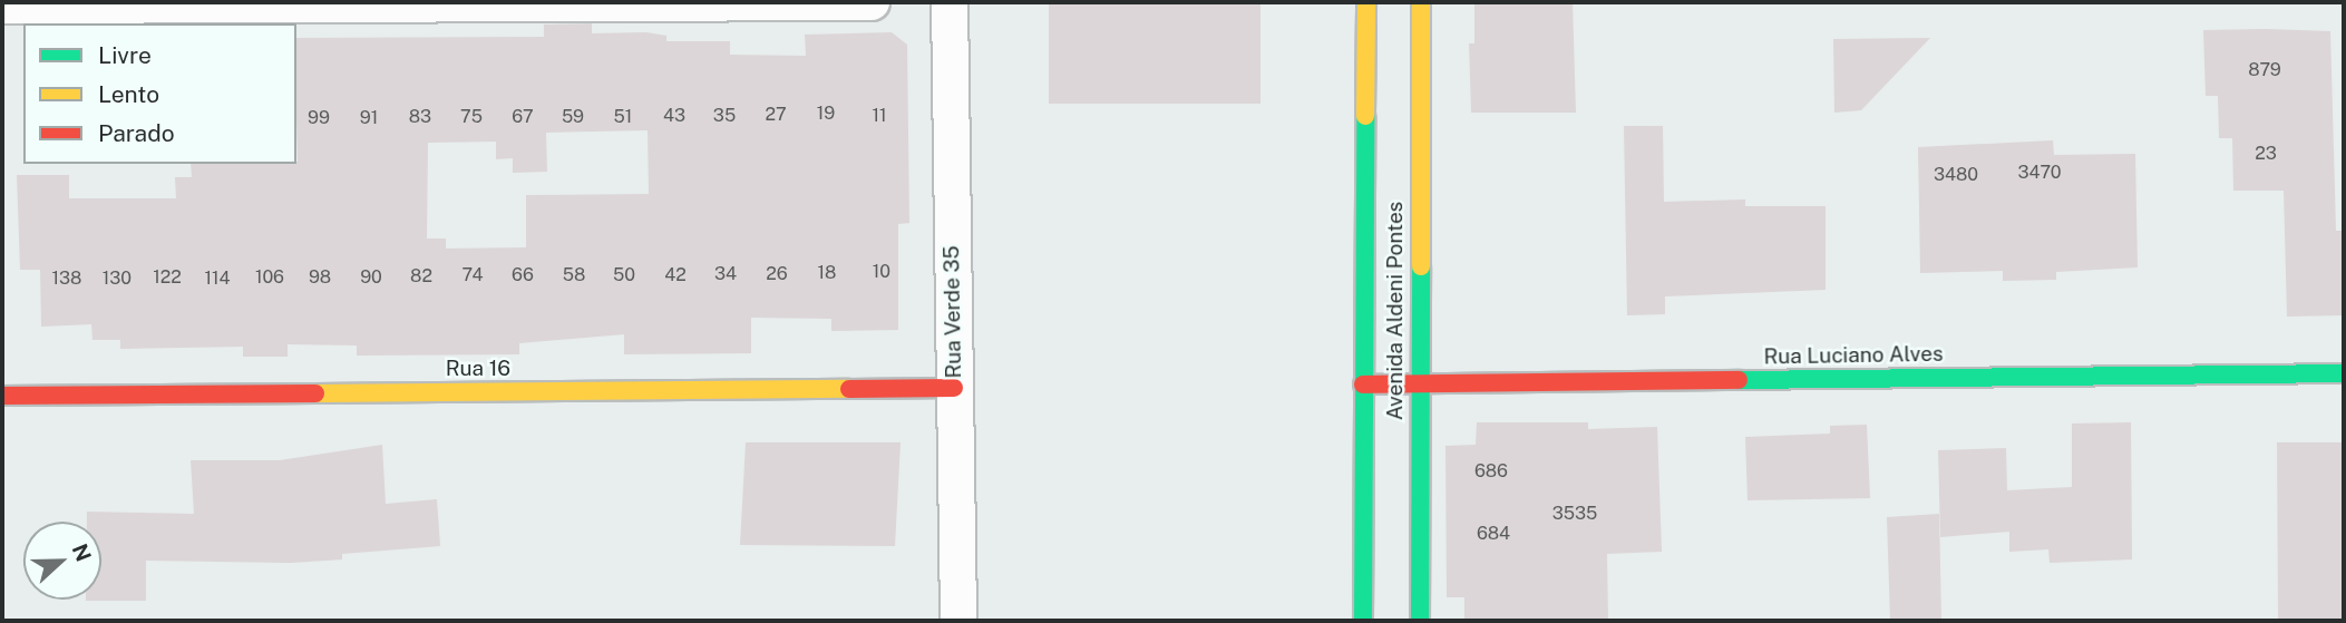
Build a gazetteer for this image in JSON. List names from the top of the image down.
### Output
{
  "streets": {
    "street": [
      "Avenida Aldeni Pontes",
      "Rua Verde 35",
      "Rua Luciano Alves",
      "Rua 16"
    ]
  },
  "crossings": [
    ["Avenida Aldeni Pontes", "Rua Luciano Alves"],
    ["Rua Verde 35", "Rua 16"]
  ],
  "house_numbers": [
    "879",
    "19",
    "27",
    "43",
    "35",
    "11",
    "83",
    "75",
    "67",
    "59",
    "51",
    "99",
    "91",
    "23",
    "3470",
    "3480",
    "10",
    "18",
    "34",
    "26",
    "74",
    "66",
    "58",
    "50",
    "42",
    "82",
    "122",
    "106",
    "98",
    "90",
    "138",
    "130",
    "114",
    "686",
    "3535",
    "684"
  ],
  "legend": ["Livre", "Lento", "Parado"],
  "north": "right"
}
